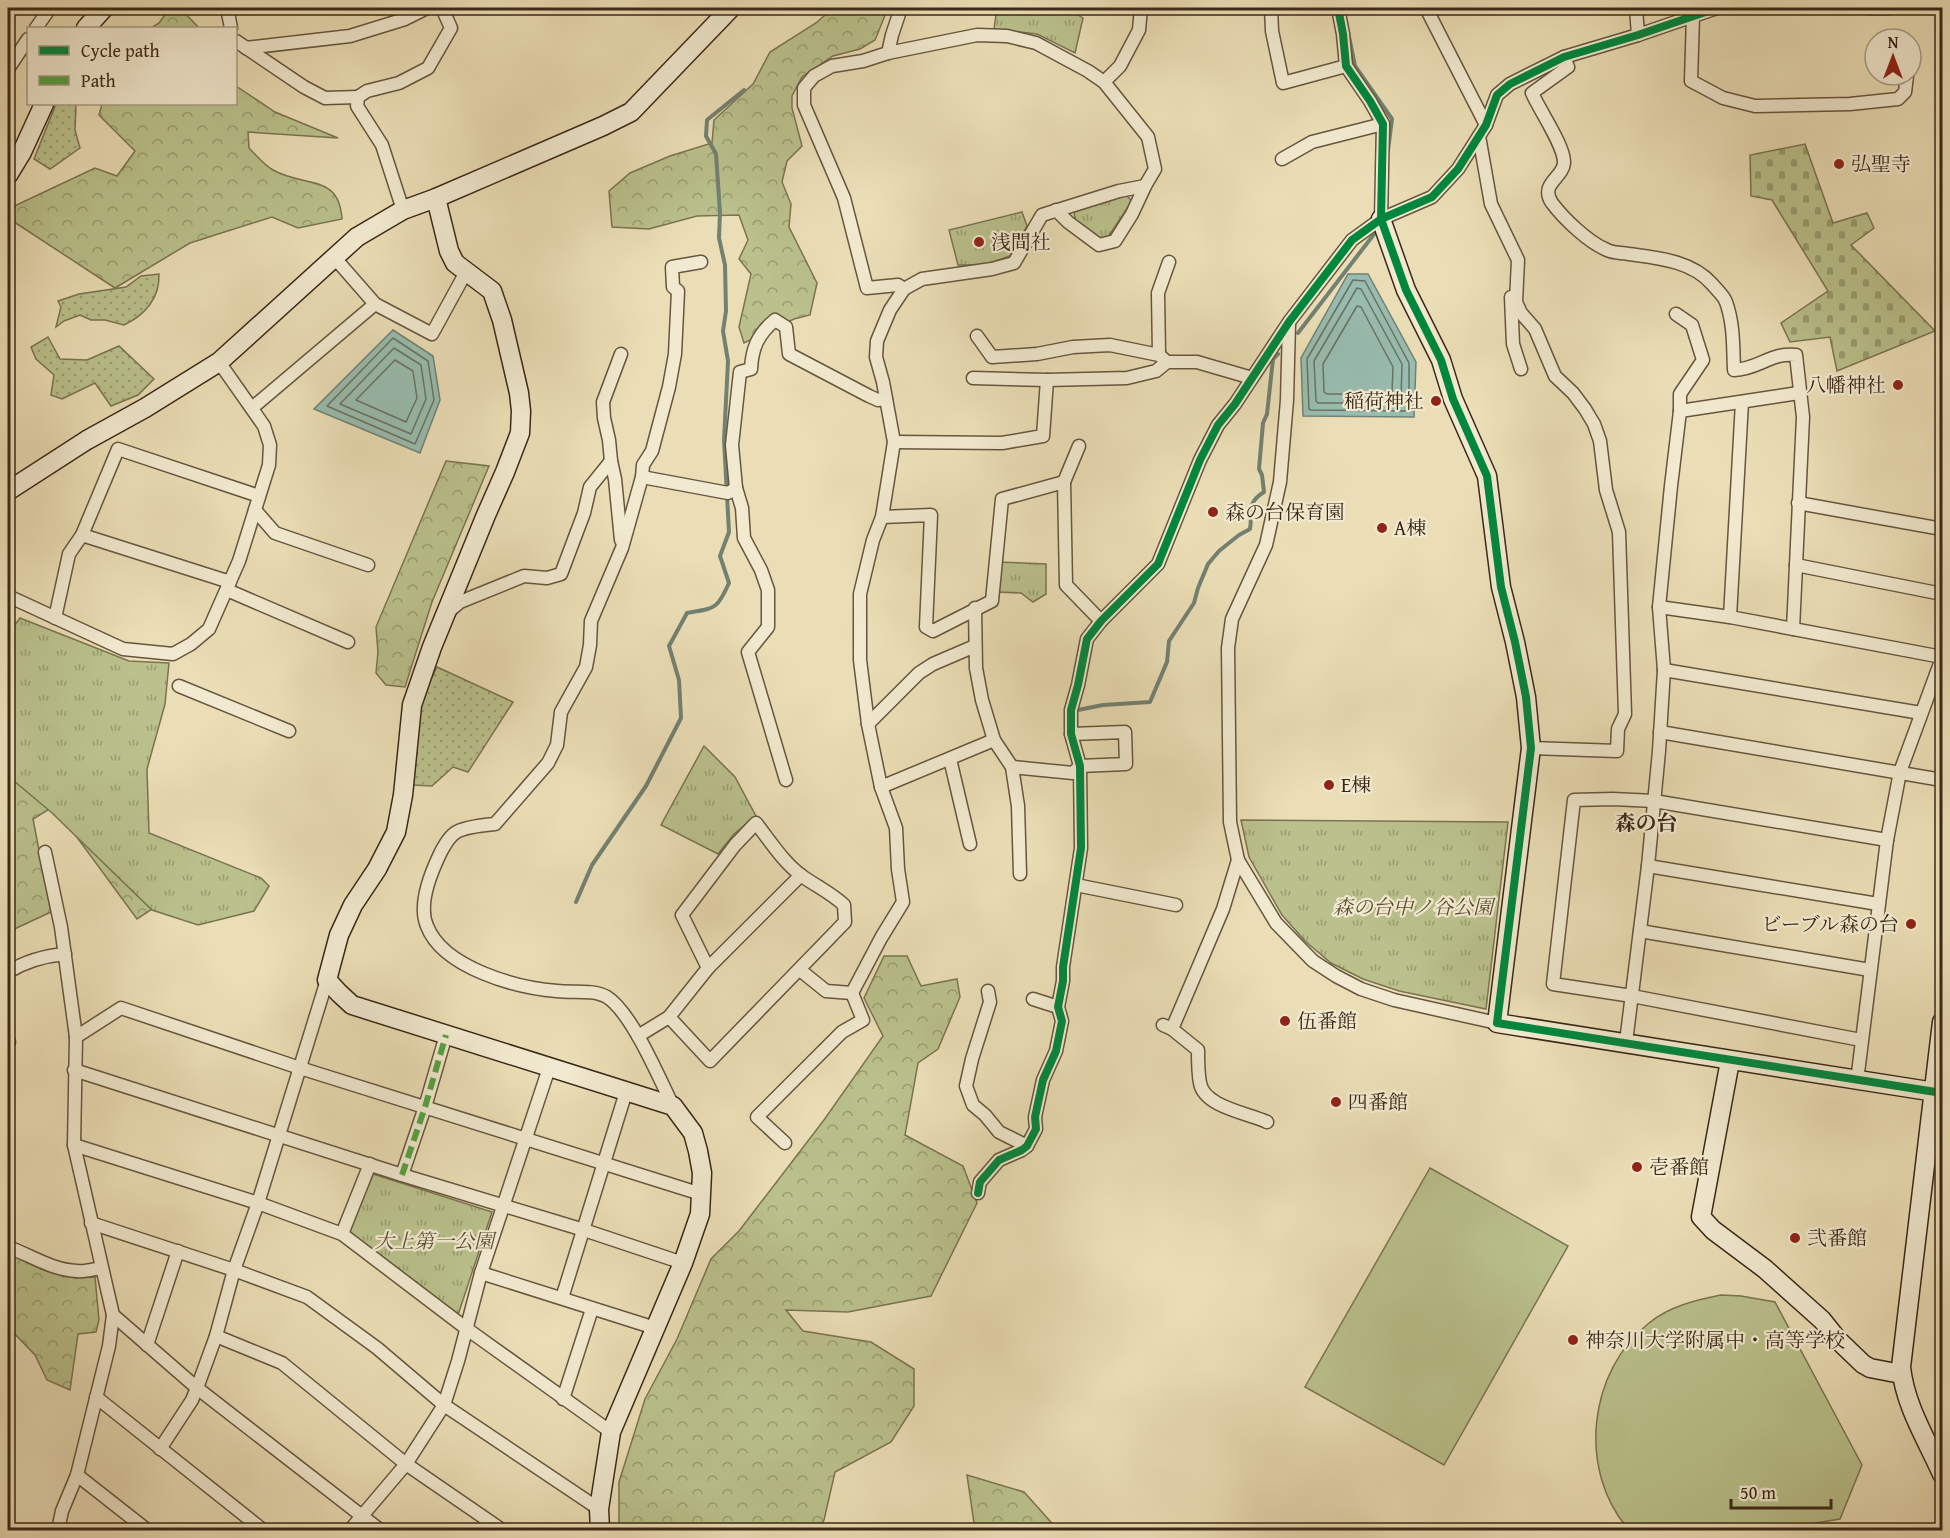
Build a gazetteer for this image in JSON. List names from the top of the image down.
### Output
{
  "districts": ["森の台"],
  "parks": ["森の台中ノ谷公園", "大上第一公園"],
  "places": [
    "弘聖寺",
    "浅間社",
    "八幡神社",
    "稲荷神社",
    "森の台保育園",
    "A棟",
    "E棟",
    "ビーブル森の台",
    "伍番館",
    "四番館",
    "壱番館",
    "弐番館",
    "神奈川大学附属中・高等学校"
  ],
  "legend": ["Cycle path", "Path"],
  "scale_bar": "50 m",
  "north": "top"
}
